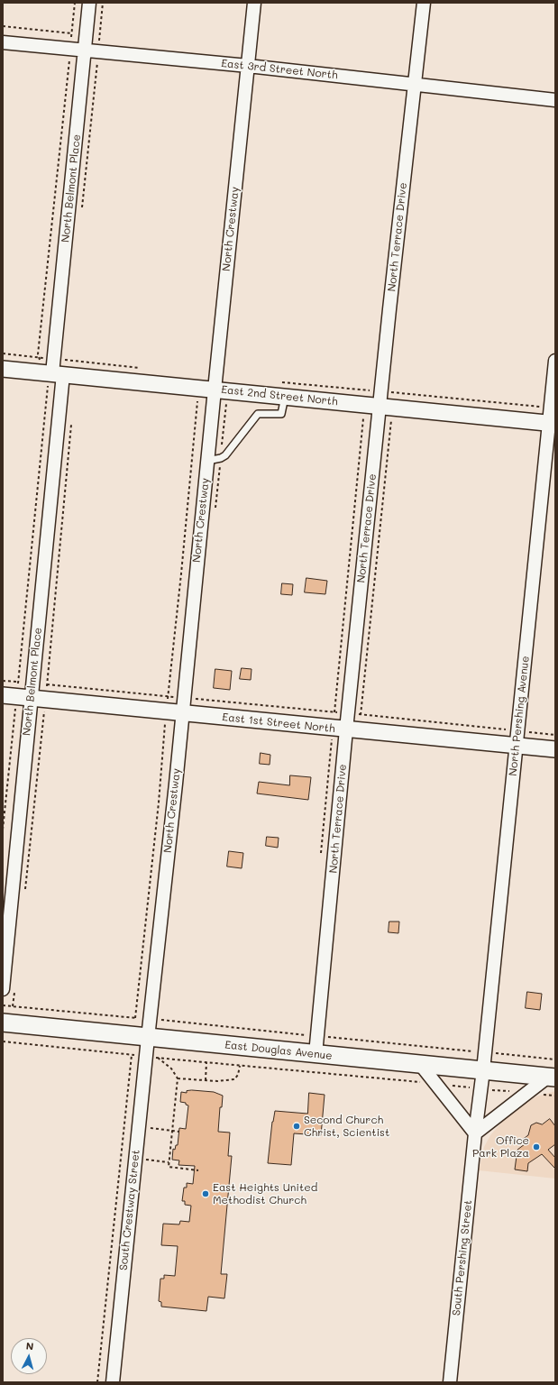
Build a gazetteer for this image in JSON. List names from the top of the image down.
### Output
{
  "streets": {
    "main road": ["East Douglas Avenue"],
    "street": [
      "East 3rd Street North",
      "North Belmont Place",
      "North Crestway",
      "North Terrace Drive",
      "East 2nd Street North",
      "North Pershing Avenue",
      "East 1st Street North",
      "South Crestway Street",
      "South Pershing Street"
    ]
  },
  "crossings": [
    ["East 3rd Street North", "North Belmont Place"],
    ["East 3rd Street North", "North Crestway"],
    ["East 3rd Street North", "North Terrace Drive"],
    ["North Belmont Place", "East 2nd Street North"],
    ["North Belmont Place", "East 1st Street North"],
    ["North Crestway", "East 2nd Street North"],
    ["North Crestway", "East 1st Street North"],
    ["North Crestway", "East Douglas Avenue"],
    ["North Crestway", "South Crestway Street"],
    ["North Terrace Drive", "East 2nd Street North"],
    ["North Terrace Drive", "East 1st Street North"],
    ["North Terrace Drive", "East Douglas Avenue"],
    ["East 2nd Street North", "North Pershing Avenue"],
    ["North Pershing Avenue", "East 1st Street North"],
    ["North Pershing Avenue", "East Douglas Avenue"],
    ["North Pershing Avenue", "South Pershing Street"],
    ["East Douglas Avenue", "South Crestway Street"],
    ["East Douglas Avenue", "South Pershing Street"]
  ],
  "places": ["Second Church Christ, Scientist", "Office Park Plaza", "East Heights United Methodist Church"],
  "north": "top"
}
